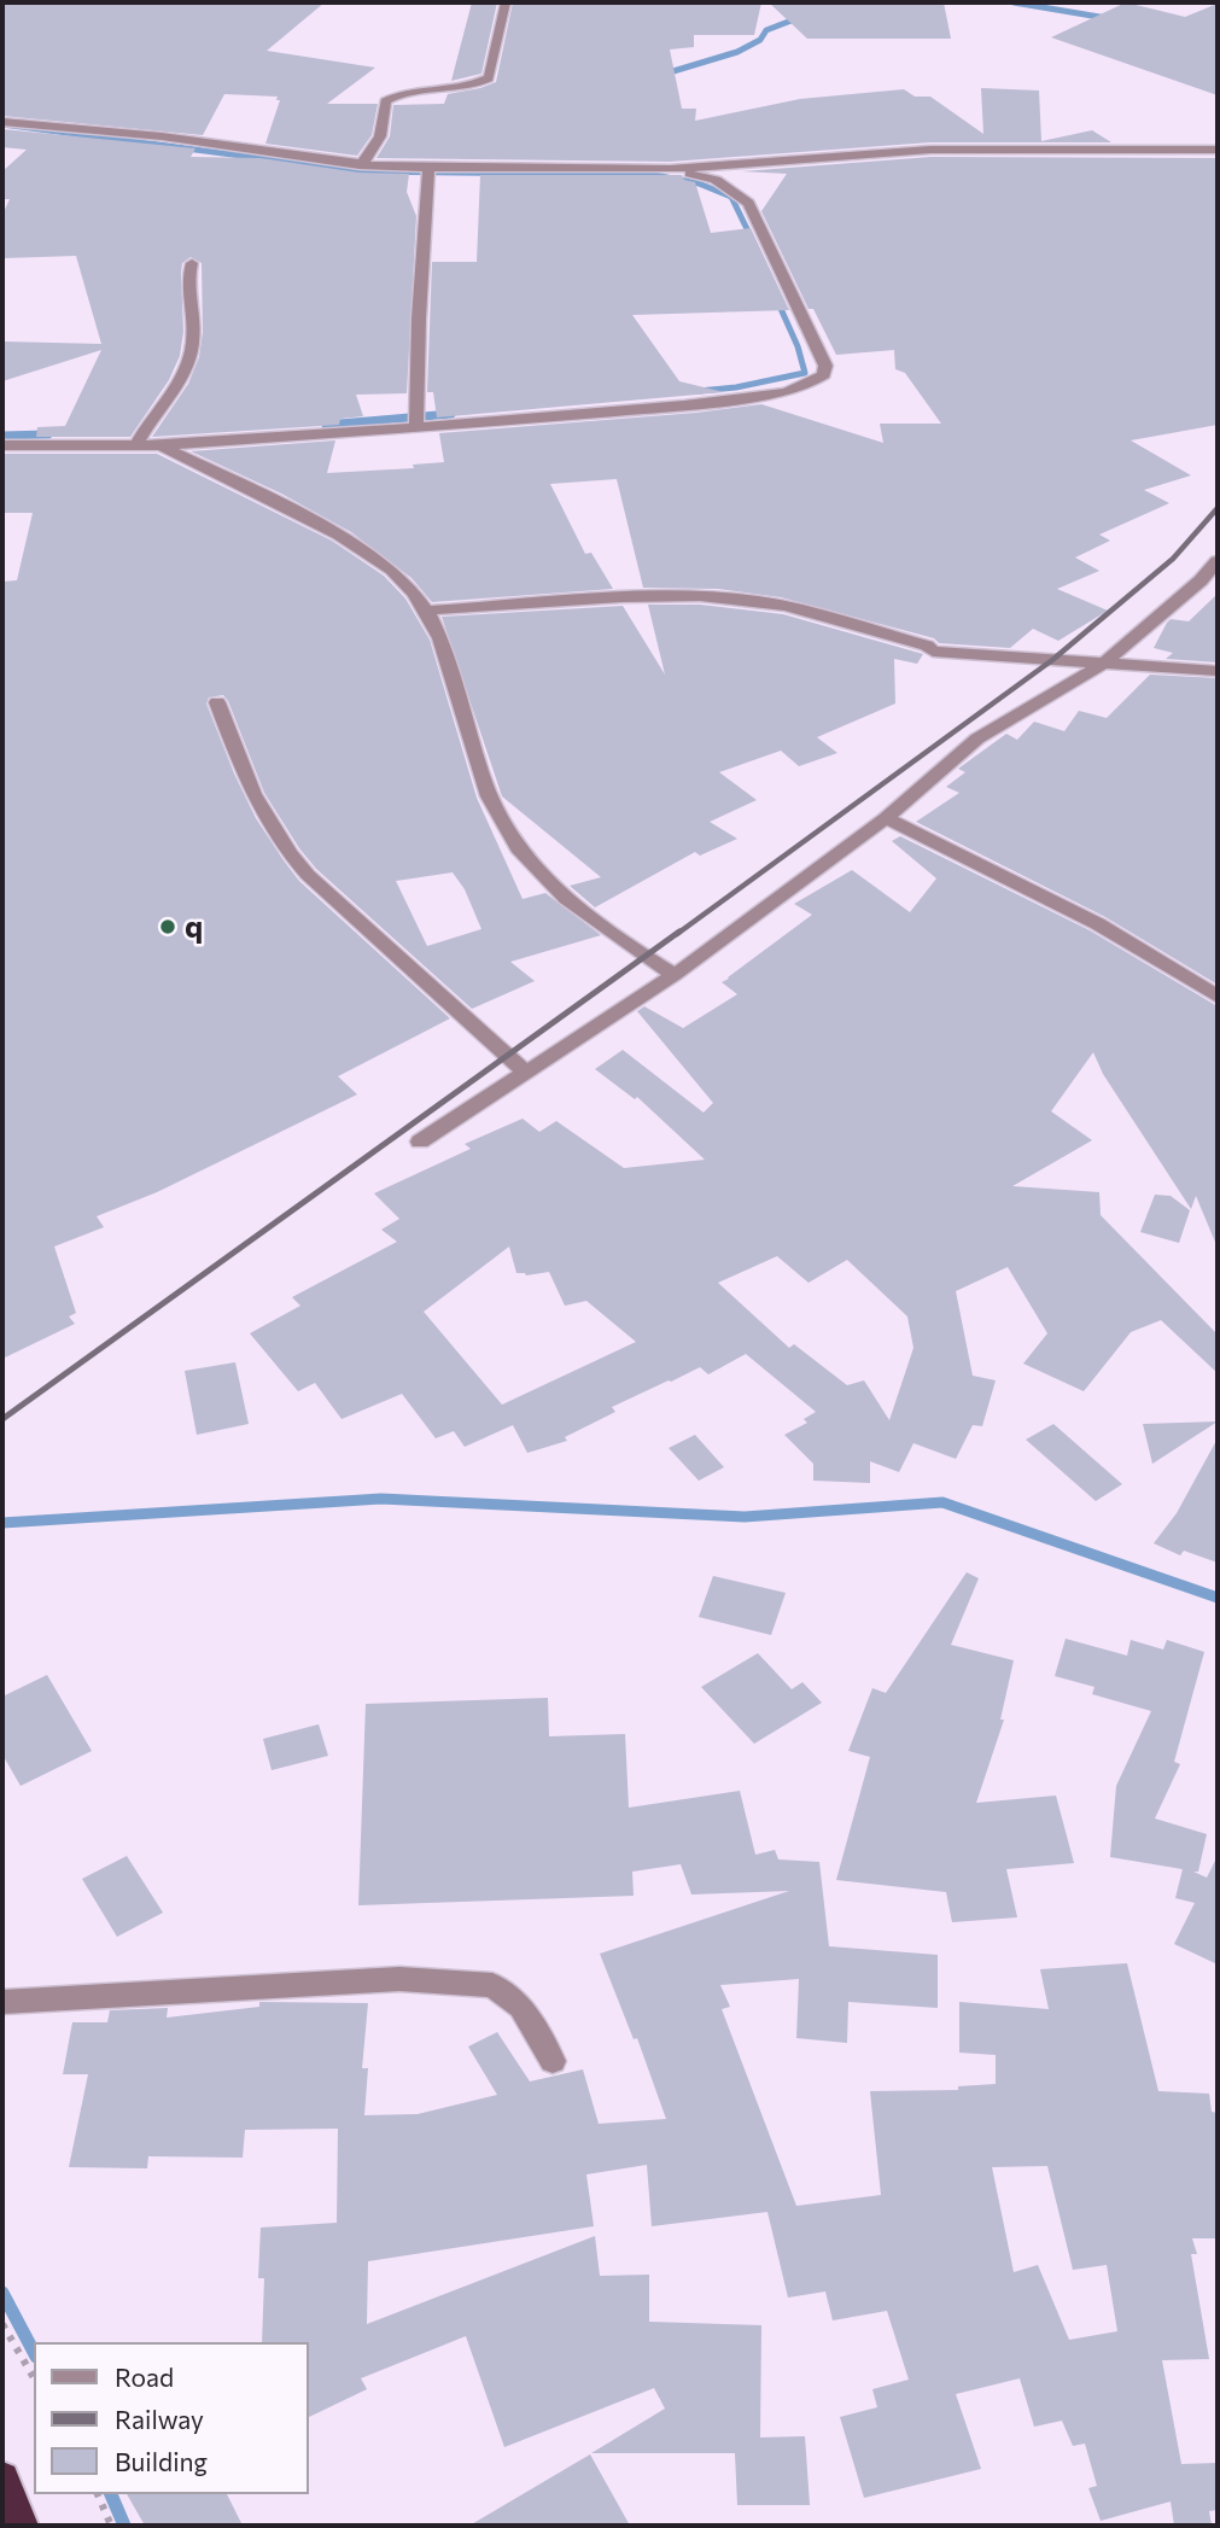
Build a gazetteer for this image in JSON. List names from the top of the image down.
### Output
{
  "places": ["q"],
  "legend": ["Road", "Railway", "Building"]
}
